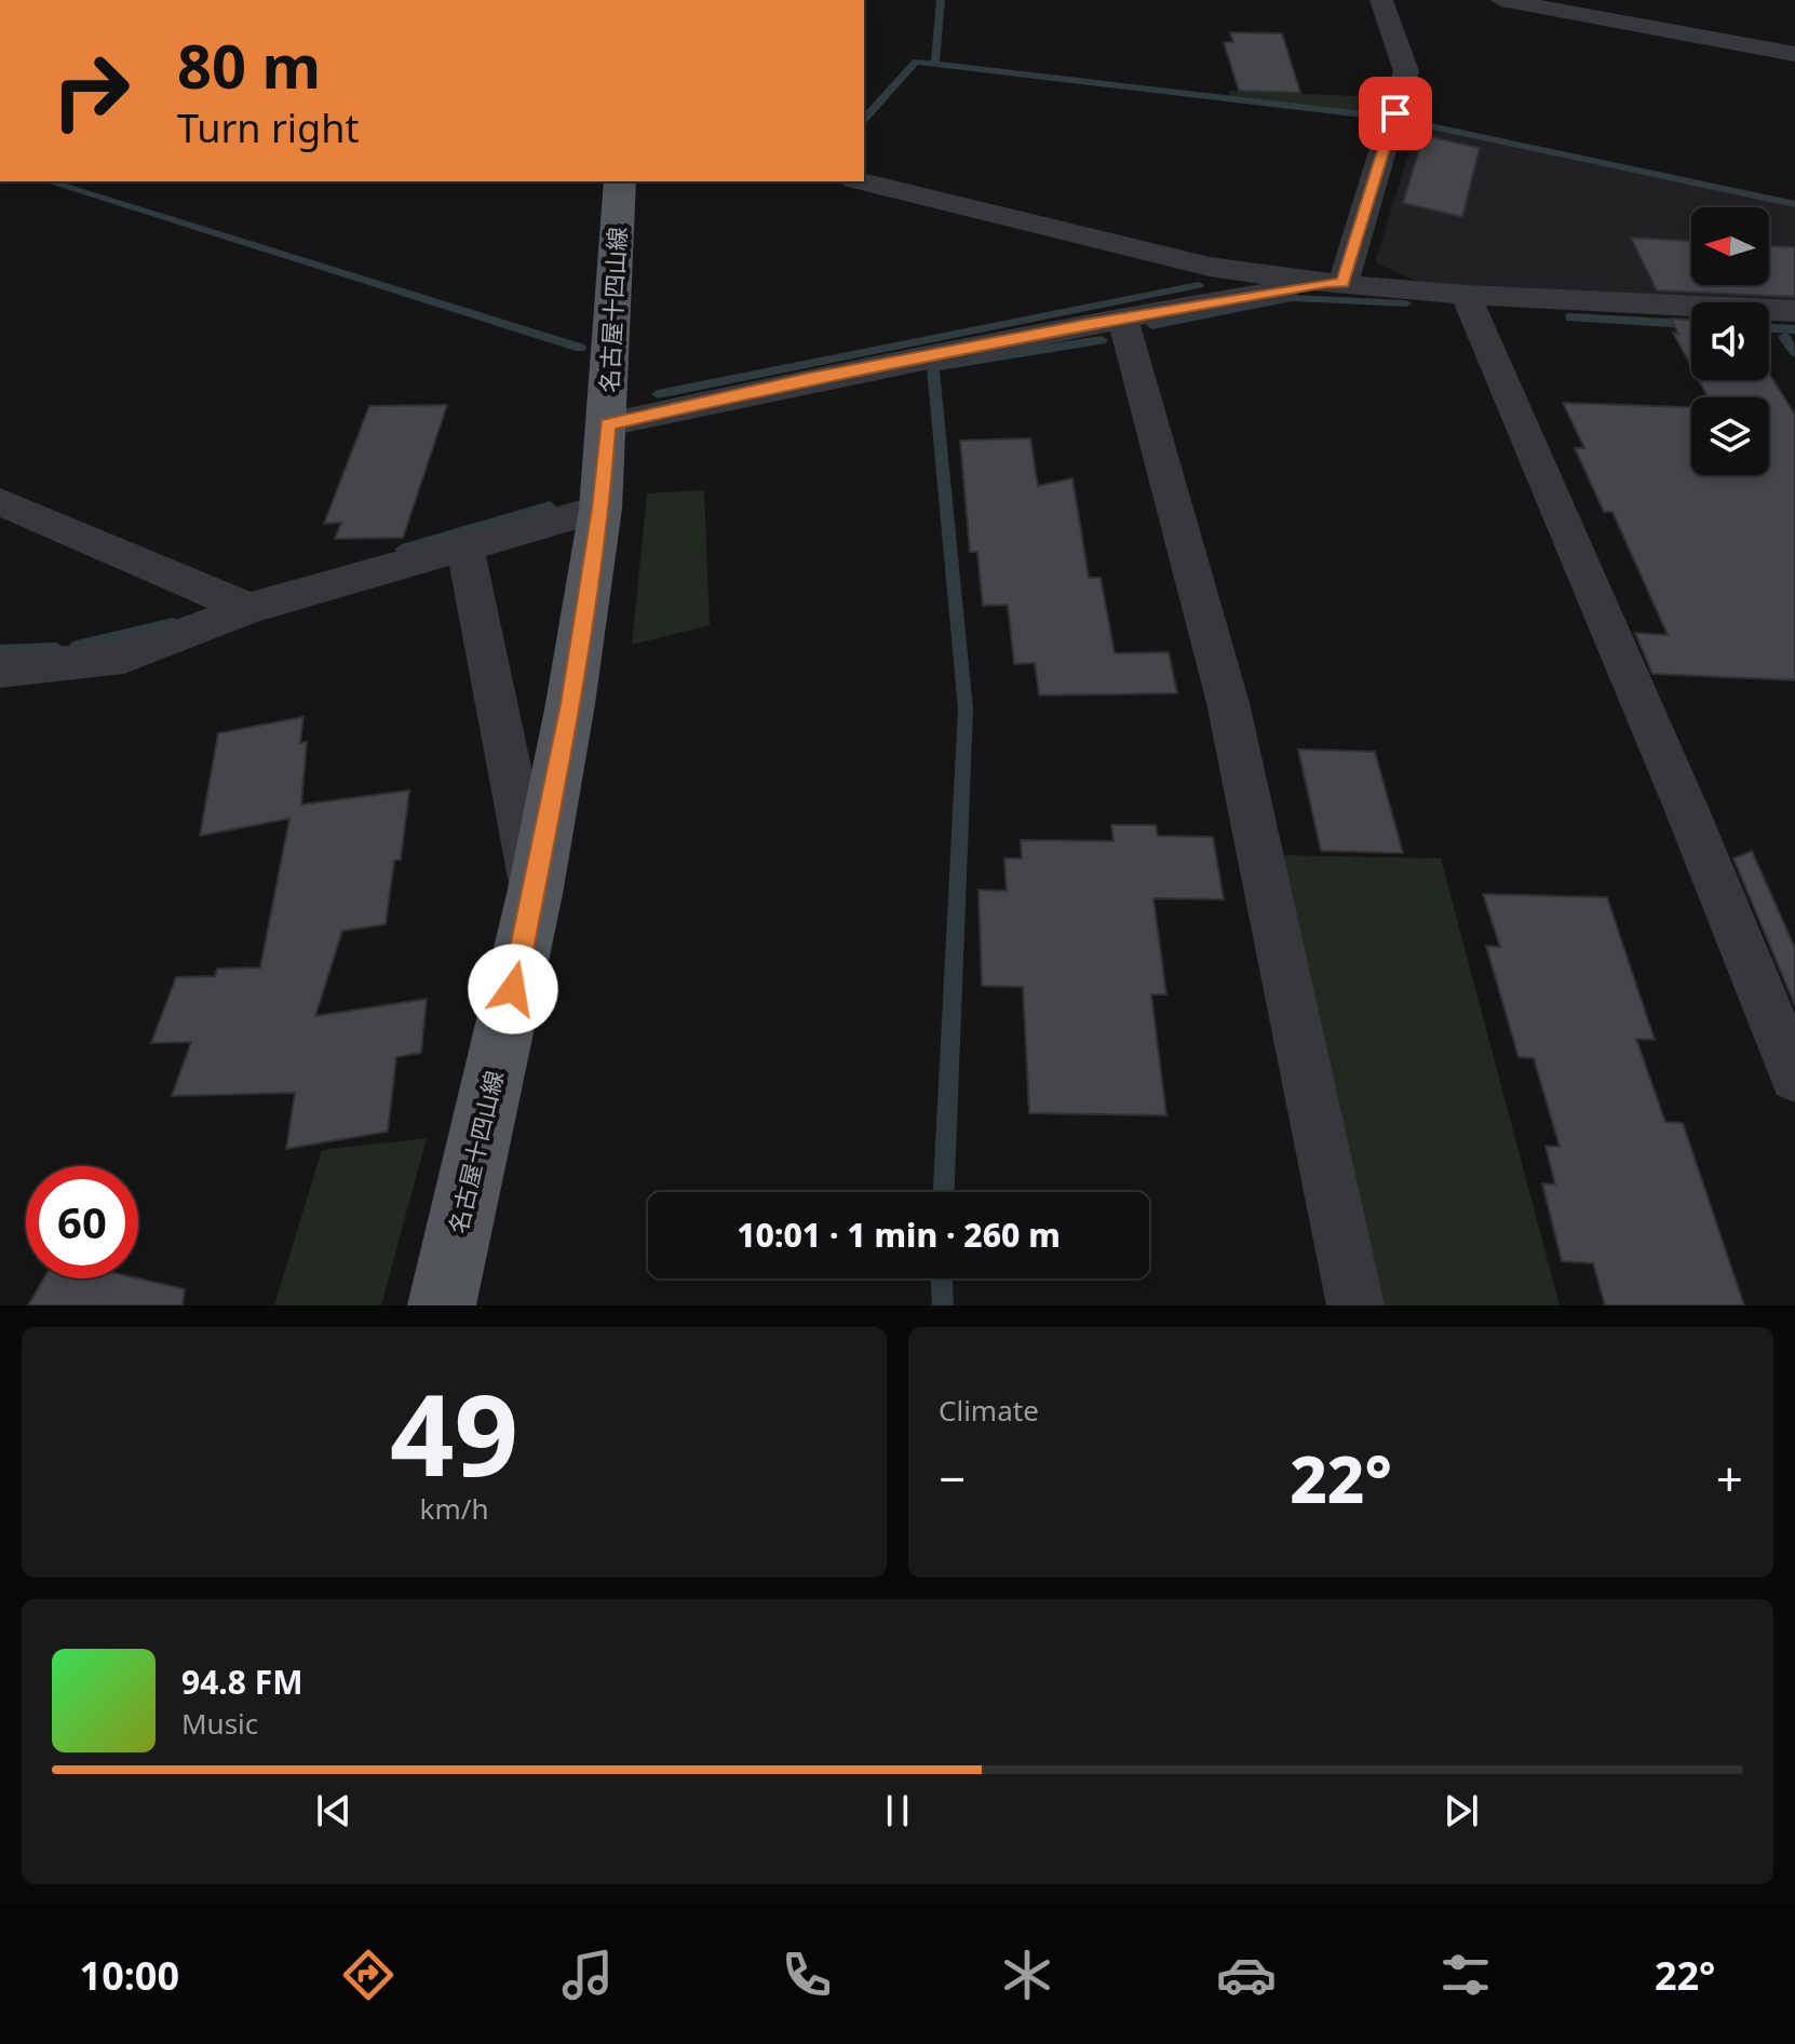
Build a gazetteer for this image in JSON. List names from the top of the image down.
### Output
{
  "streets": {
    "main road": ["名古屋十四山線"]
  },
  "north": "left",
  "page": {
    "turn": ["80 m", "Turn right"],
    "limit": "60",
    "trip": "10:01 · 1 min · 260 m",
    "tile": [
      ["49", "km/h"],
      "Climate"
    ],
    "heat": ["−", "22°", "+"],
    "song": ["94.8 FM", "Music"],
    "tabs": ["10:00", "22°"]
  }
}
